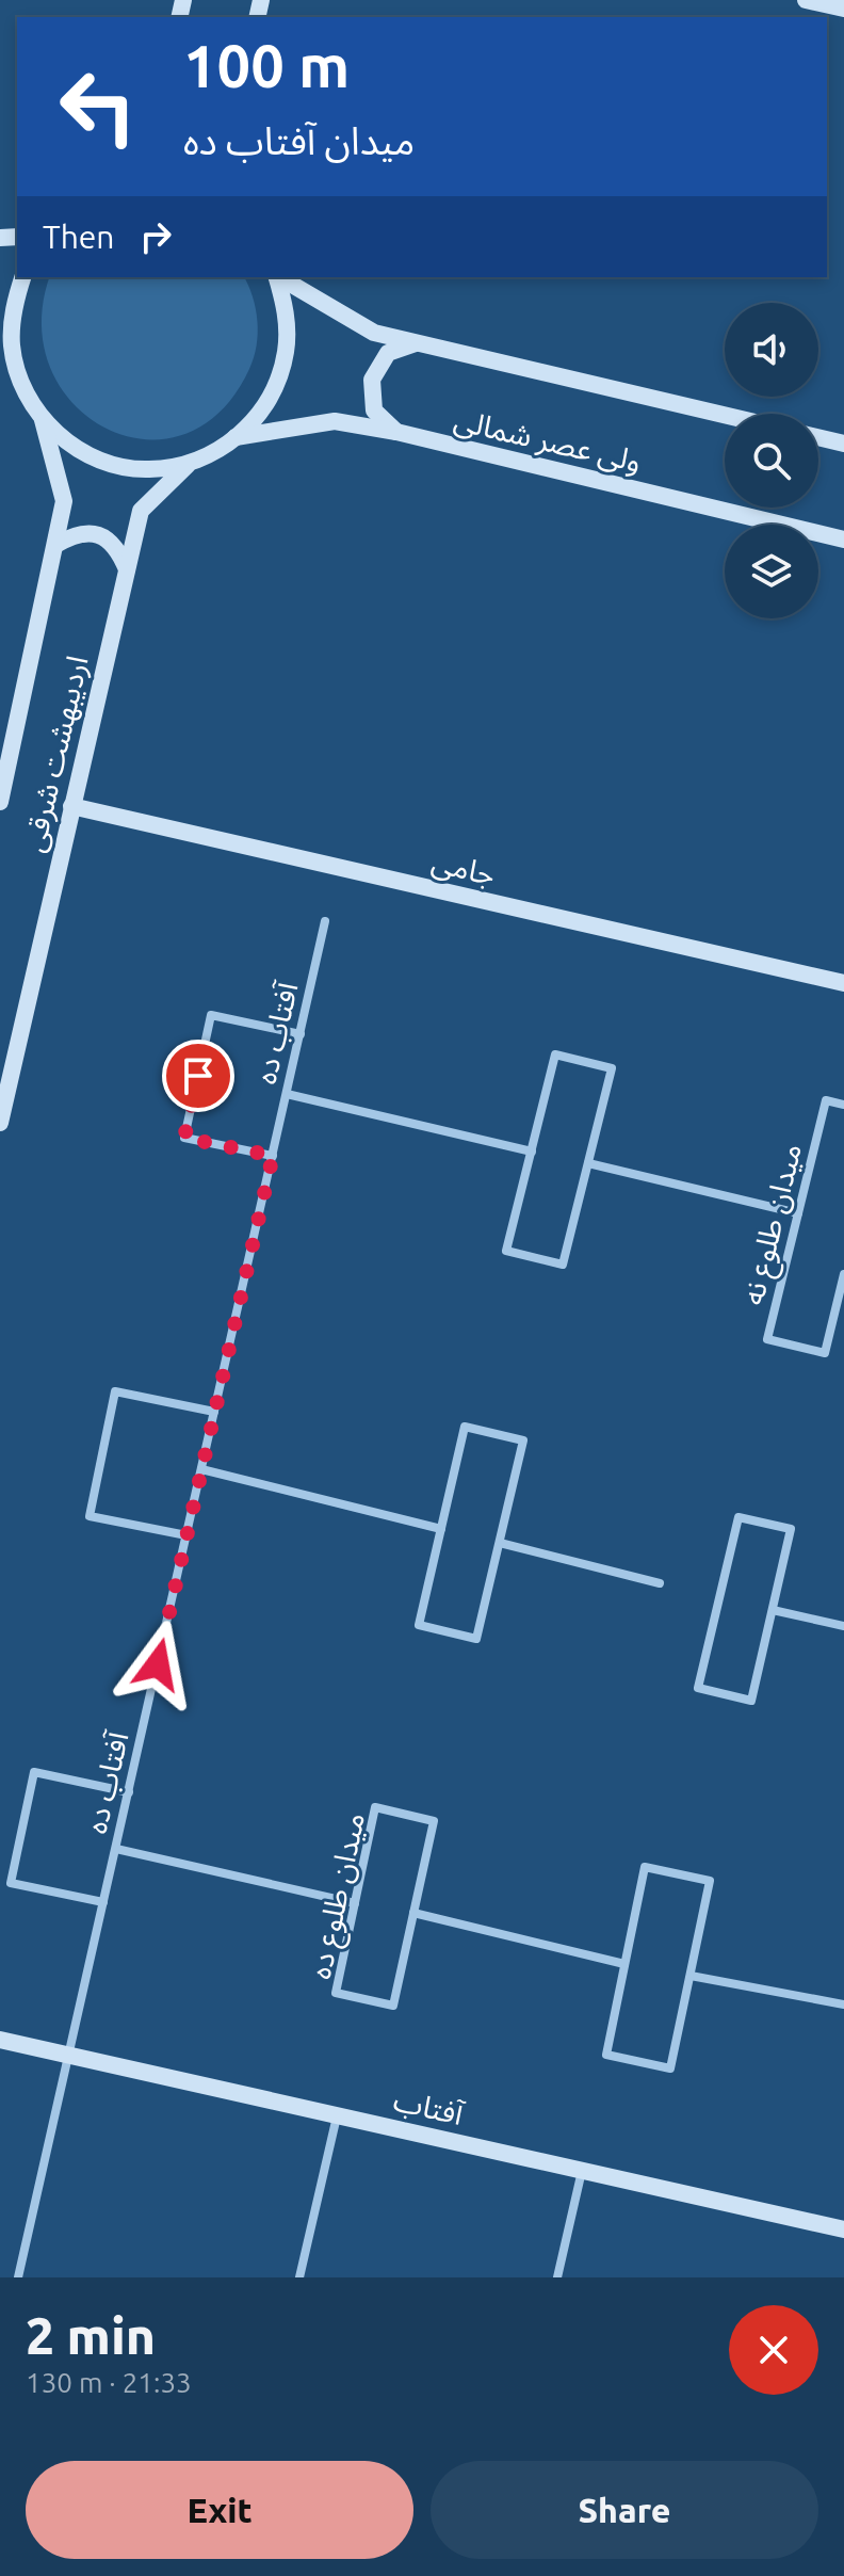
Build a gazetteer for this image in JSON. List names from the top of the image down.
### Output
{
  "streets": {
    "main road": [
      "ولی عصر شمالی",
      "اردیبهشت شرقی",
      "جامی",
      "آفتاب"
    ],
    "street": ["آفتاب ده", "میدان طلوع نه", "میدان طلوع ده"]
  },
  "crossings": [
    ["اردیبهشت شرقی", "جامی"],
    ["آفتاب ده", "آفتاب"]
  ],
  "page": {
    "turn": ["100 m", "میدان آفتاب ده"],
    "then": "Then",
    "heading": ["2 min", "130 m · 21:33"],
    "buttons": ["Exit", "Share"]
  }
}
